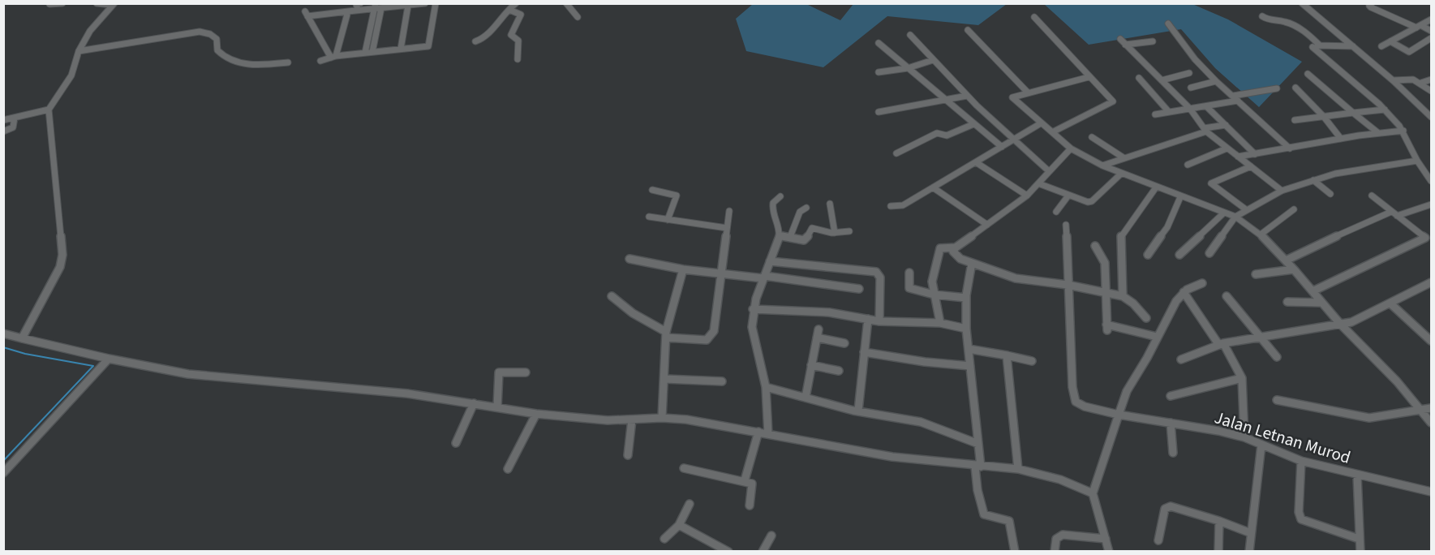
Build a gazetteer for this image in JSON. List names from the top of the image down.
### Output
{
  "streets": {
    "street": ["Jalan Letnan Murod"]
  }
}
